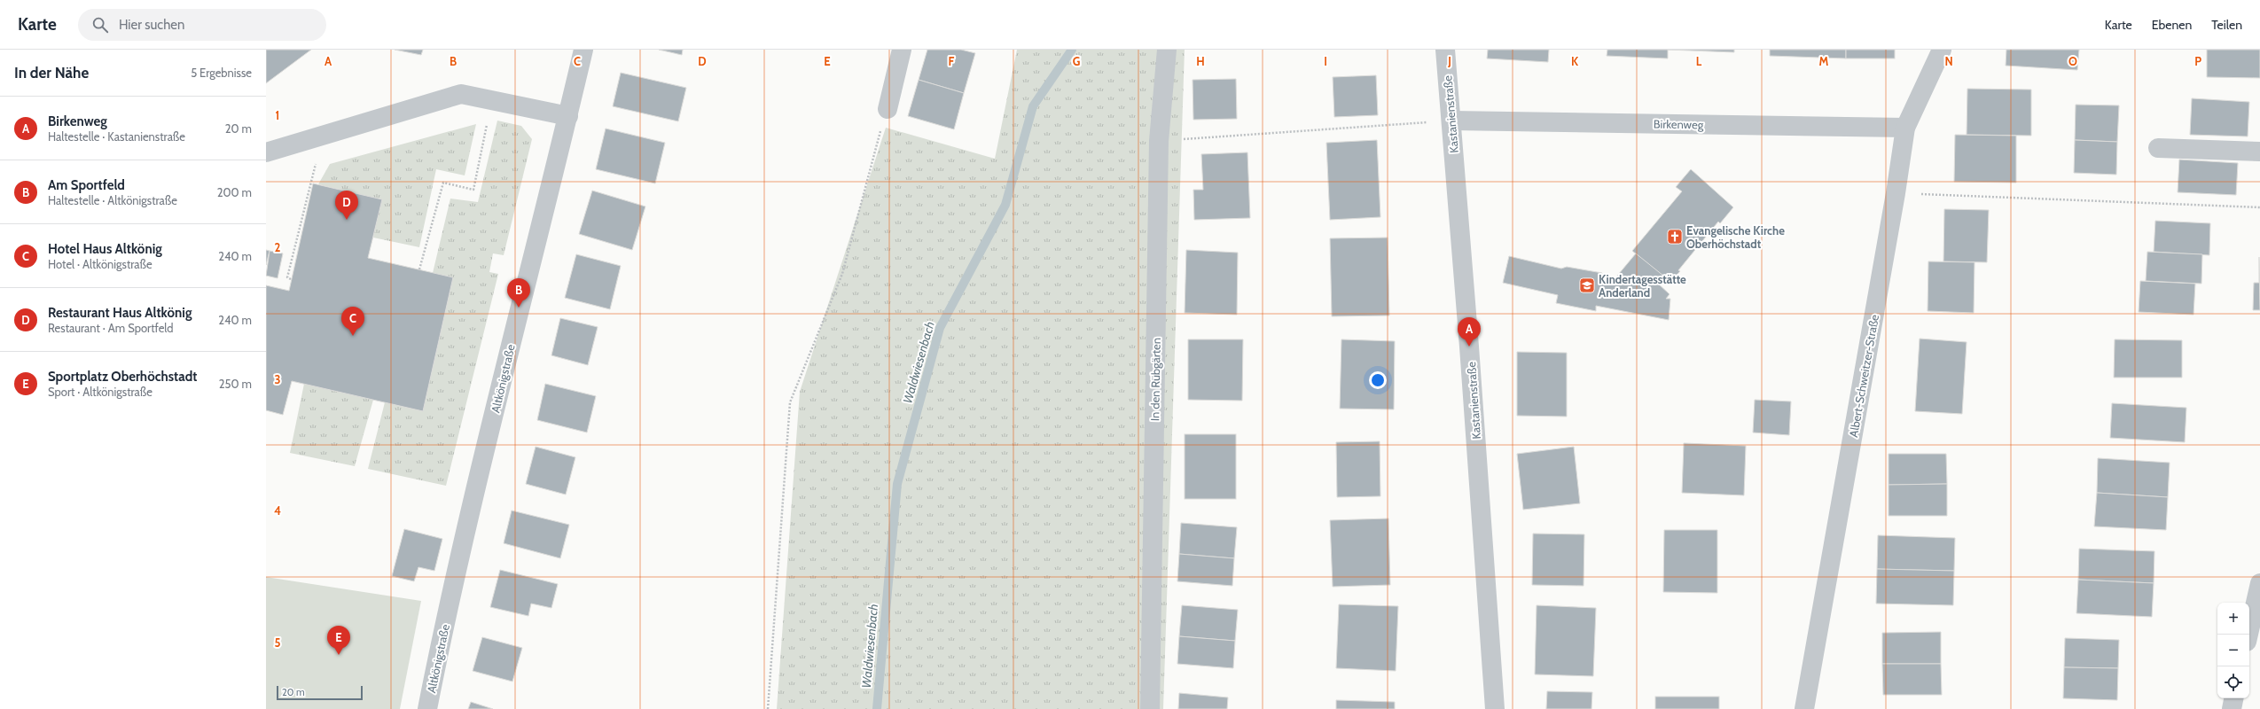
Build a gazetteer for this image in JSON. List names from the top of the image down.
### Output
{
  "streets": {
    "street": [
      "Kastanienstraße",
      "Birkenweg",
      "Albert-Schweitzer-Straße",
      "Altkönigstraße",
      "In den Rübgärten"
    ]
  },
  "crossings": [
    ["Kastanienstraße", "Birkenweg"],
    ["Birkenweg", "Albert-Schweitzer-Straße"]
  ],
  "water": ["Waldwiesenbach"],
  "places": {
    "church": ["Evangelische Kirche Oberhöchstadt"],
    "school or university": ["Kindertagesstätte Anderland"]
  },
  "scale_bar": "20 m",
  "page": {
    "header": "Karte",
    "search": "Hier suchen",
    "nav": ["Karte", "Ebenen", "Teilen"],
    "heading": ["In der Nähe", "5 Ergebnisse"],
    "list": [
      {
        "mark": "A",
        "name": "Birkenweg",
        "note": "Haltestelle · Kastanienstraße",
        "value": "20 m"
      },
      {
        "mark": "B",
        "name": "Am Sportfeld",
        "note": "Haltestelle · Altkönigstraße",
        "value": "200 m"
      },
      {
        "mark": "C",
        "name": "Hotel Haus Altkönig",
        "note": "Hotel · Altkönigstraße",
        "value": "240 m"
      },
      {
        "mark": "D",
        "name": "Restaurant Haus Altkönig",
        "note": "Restaurant · Am Sportfeld",
        "value": "240 m"
      },
      {
        "mark": "E",
        "name": "Sportplatz Oberhöchstadt",
        "note": "Sport · Altkönigstraße",
        "value": "250 m"
      }
    ],
    "pins": [
      "D",
      "B",
      "C",
      "A",
      "E"
    ],
    "map_buttons": ["+", "−"],
    "scale": "20 m"
  },
  "grid": {
    "columns": [
      "A",
      "B",
      "C",
      "D",
      "E",
      "F",
      "G",
      "H",
      "I",
      "J",
      "K",
      "L",
      "M",
      "N",
      "O",
      "P"
    ],
    "rows": [
      "1",
      "2",
      "3",
      "4",
      "5"
    ]
  }
}
